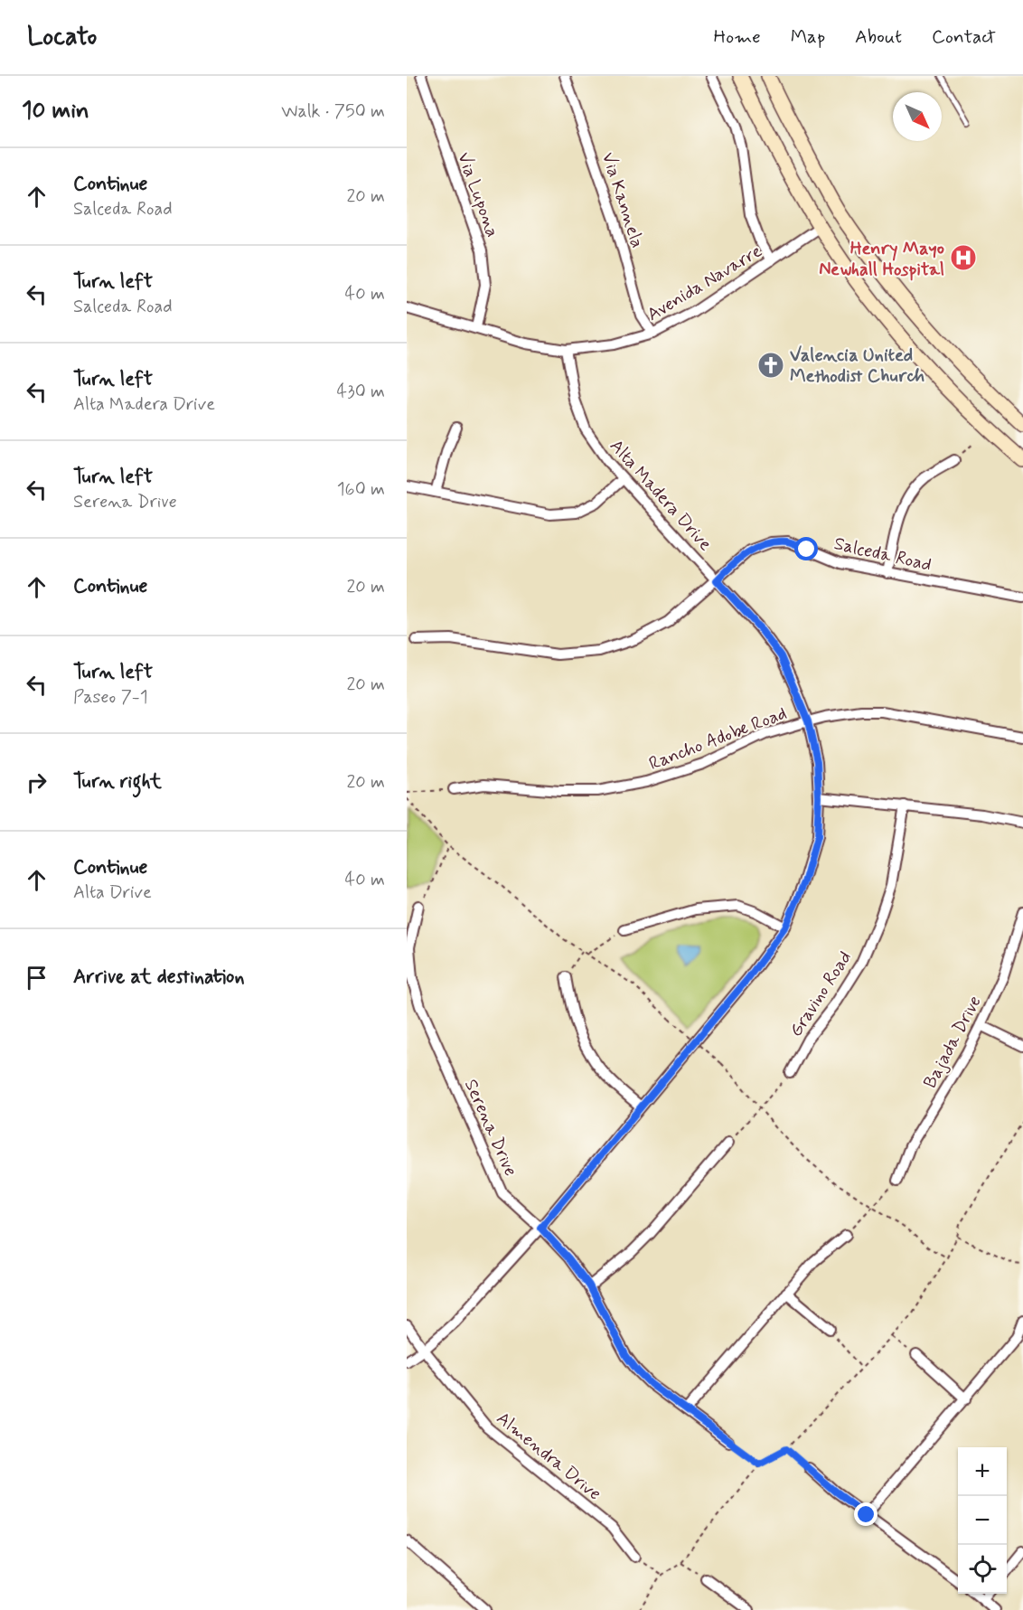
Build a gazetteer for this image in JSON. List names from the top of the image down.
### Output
{
  "streets": {
    "street": [
      "Via Lupona",
      "Via Kannela",
      "Avenida Navarre",
      "Alta Madera Drive",
      "Salceda Road",
      "Rancho Adobe Road",
      "Gravino Road",
      "Bajada Drive",
      "Serena Drive",
      "Almendra Drive"
    ]
  },
  "crossings": [
    ["Via Lupona", "Avenida Navarre"],
    ["Via Kannela", "Avenida Navarre"],
    ["Avenida Navarre", "Alta Madera Drive"],
    ["Alta Madera Drive", "Salceda Road"],
    ["Alta Madera Drive", "Rancho Adobe Road"],
    ["Alta Madera Drive", "Serena Drive"],
    ["Alta Madera Drive", "Almendra Drive"]
  ],
  "places": {
    "hospital": ["Henry Mayo Newhall Hospital"],
    "church": ["Valencia United Methodist Church"]
  },
  "north": "bottom right",
  "page": {
    "header": "Locato",
    "nav": [
      "Home",
      "Map",
      "About",
      "Contact"
    ],
    "heading": ["10 min", "Walk · 750 m"],
    "list": [
      ["Continue", "Salceda Road", "20 m"],
      ["Turn left", "Salceda Road", "40 m"],
      ["Turn left", "Alta Madera Drive", "430 m"],
      ["Turn left", "Serena Drive", "160 m"],
      ["Continue", "20 m"],
      ["Turn left", "Paseo 7-1", "20 m"],
      ["Turn right", "20 m"],
      ["Continue", "Alta Drive", "40 m"],
      "Arrive at destination"
    ],
    "map_buttons": ["+", "−"]
  }
}
